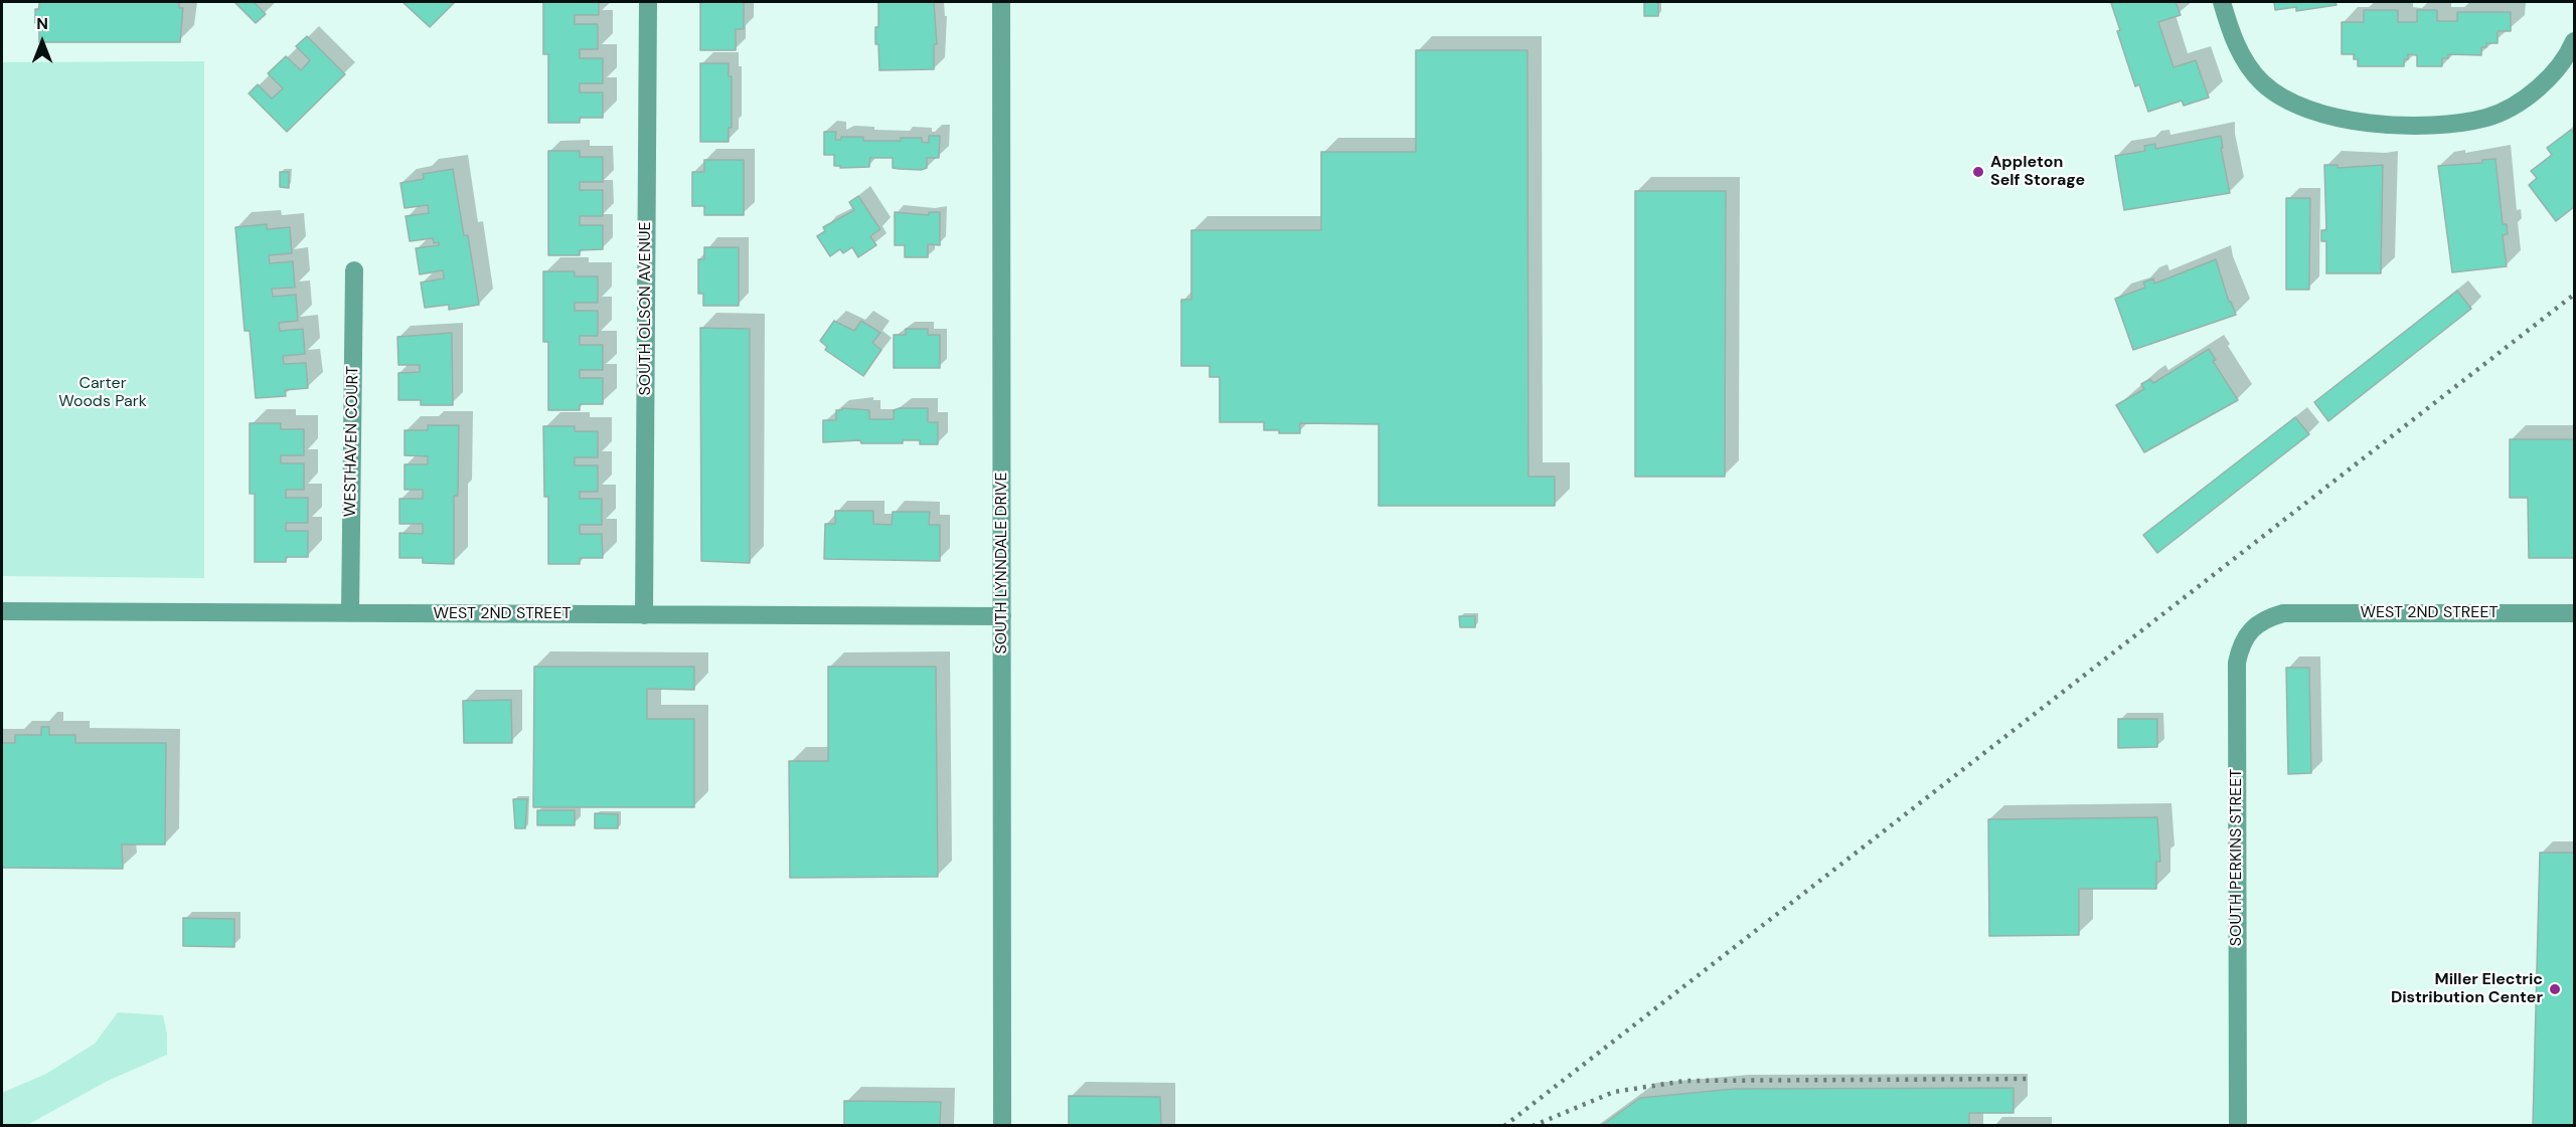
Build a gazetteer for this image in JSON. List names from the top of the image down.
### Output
{
  "streets": {
    "street": [
      "SOUTH OLSON AVENUE",
      "WESTHAVEN COURT",
      "SOUTH LYNNDALE DRIVE",
      "WEST 2ND STREET",
      "SOUTH PERKINS STREET"
    ]
  },
  "crossings": [
    ["SOUTH OLSON AVENUE", "WEST 2ND STREET"],
    ["WESTHAVEN COURT", "WEST 2ND STREET"],
    ["SOUTH LYNNDALE DRIVE", "WEST 2ND STREET"],
    ["WEST 2ND STREET", "SOUTH PERKINS STREET"]
  ],
  "parks": ["Carter Woods Park"],
  "places": ["Appleton Self Storage", "Miller Electric Distribution Center"],
  "north": "top"
}
